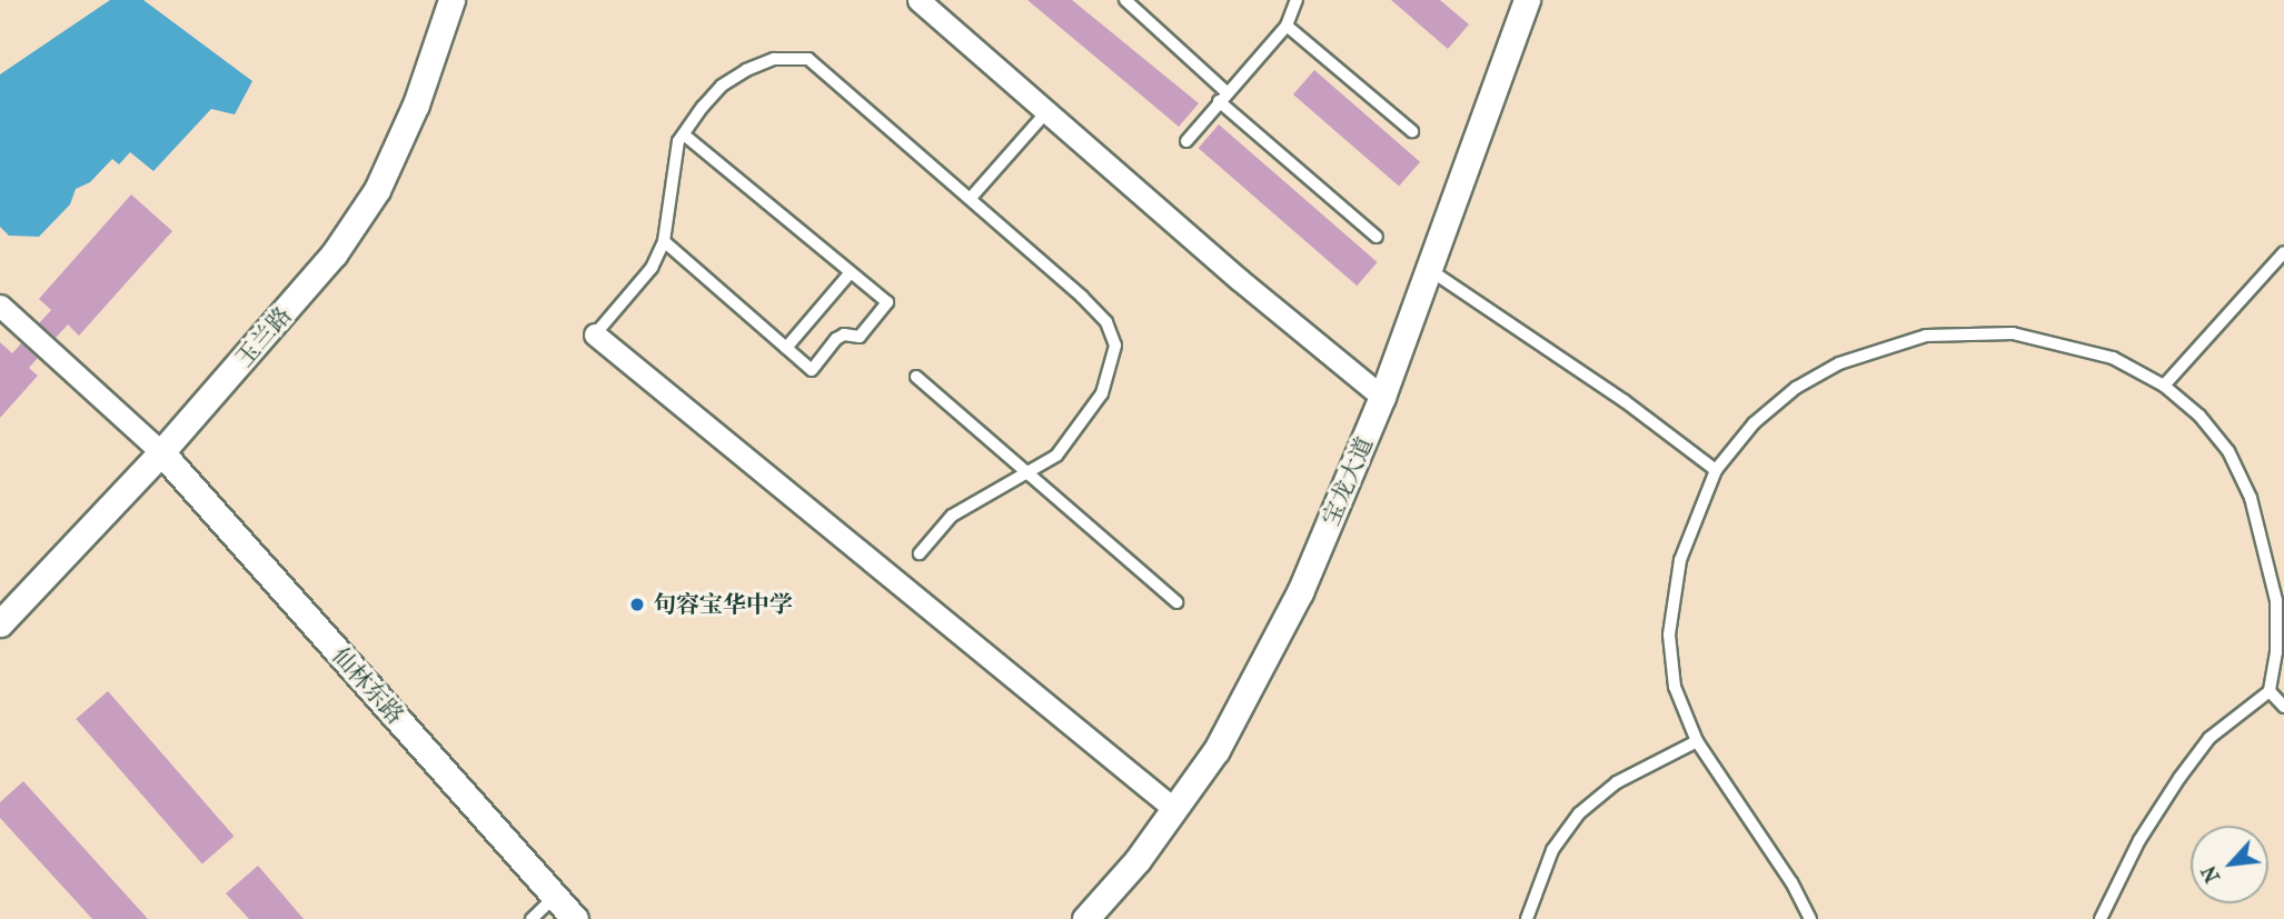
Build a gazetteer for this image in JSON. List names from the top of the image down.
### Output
{
  "streets": {
    "street": ["玉兰路", "宝龙大道", "仙林东路"]
  },
  "crossings": [
    ["玉兰路", "仙林东路"]
  ],
  "places": ["句容宝华中学"],
  "north": "bottom left"
}
